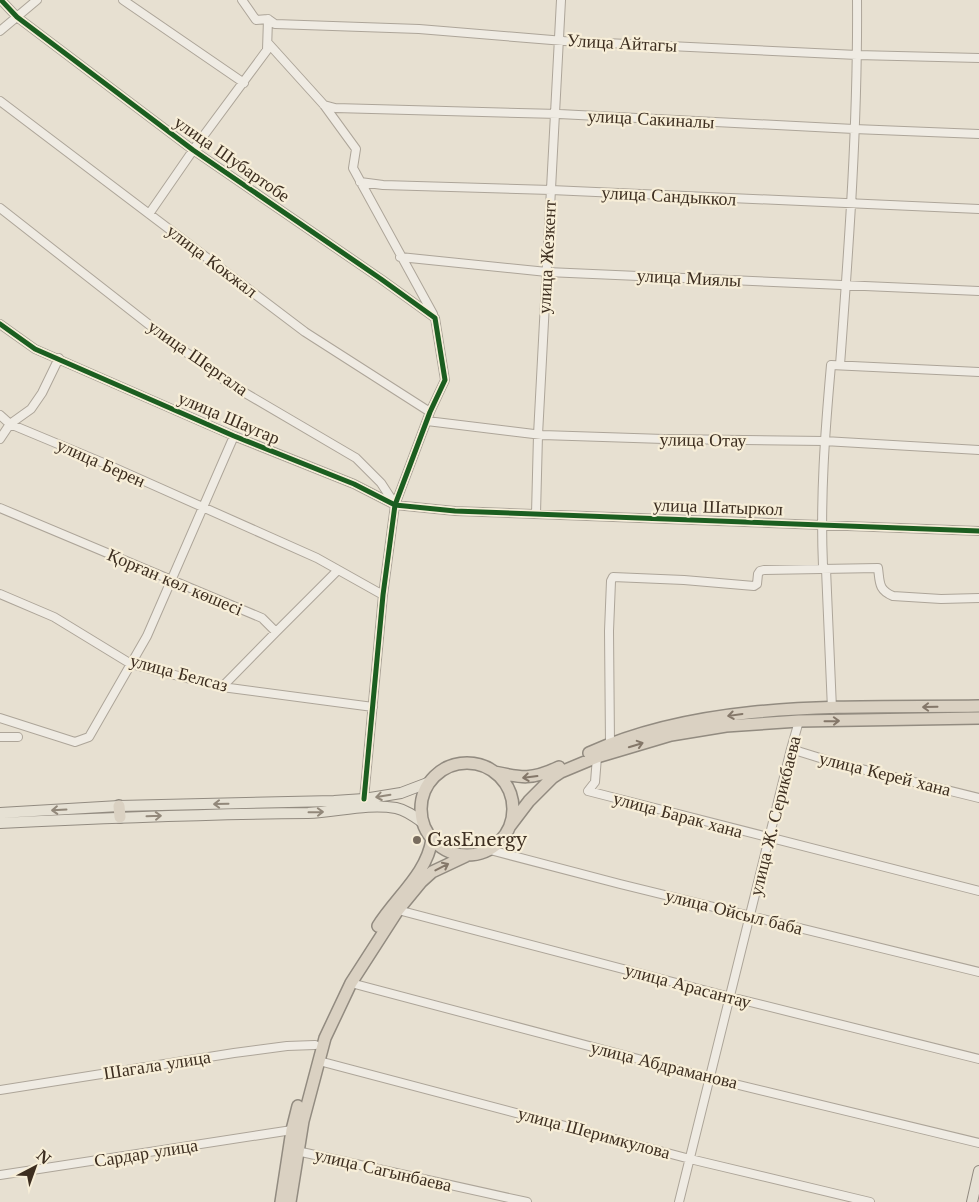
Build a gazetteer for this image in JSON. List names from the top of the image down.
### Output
{
  "streets": {
    "street": [
      "Улица Айтагы",
      "улица Сакиналы",
      "улица Шубартобе",
      "улица Сандыккол",
      "улица Жезкент",
      "улица Кокжал",
      "улица Миялы",
      "улица Шергала",
      "улица Шаугар",
      "улица Отау",
      "улица Берен",
      "улица Шатыркол",
      "Қорған көл көшесі",
      "улица Белсаз",
      "улица Керей хана",
      "улица Барак хана",
      "улица Ж. Серикбаева",
      "улица Ойсыл баба",
      "улица Арасантау",
      "Шагала улица",
      "улица Абдраманова",
      "улица Шеримкулова",
      "Сардар улица",
      "улица Сагынбаева"
    ]
  },
  "crossings": [
    ["Улица Айтагы", "улица Жезкент"],
    ["улица Сакиналы", "улица Жезкент"],
    ["улица Сандыккол", "улица Жезкент"],
    ["улица Жезкент", "улица Миялы"],
    ["улица Жезкент", "улица Отау"],
    ["улица Жезкент", "улица Шатыркол"],
    ["улица Шергала", "улица Шаугар"],
    ["улица Шаугар", "улица Шатыркол"],
    ["улица Керей хана", "улица Ж. Серикбаева"],
    ["улица Барак хана", "улица Ж. Серикбаева"],
    ["улица Ж. Серикбаева", "улица Ойсыл баба"],
    ["улица Ж. Серикбаева", "улица Арасантау"],
    ["улица Ж. Серикбаева", "улица Абдраманова"],
    ["улица Ж. Серикбаева", "улица Шеримкулова"]
  ],
  "places": ["GasEnergy"],
  "north": "top right"
}
